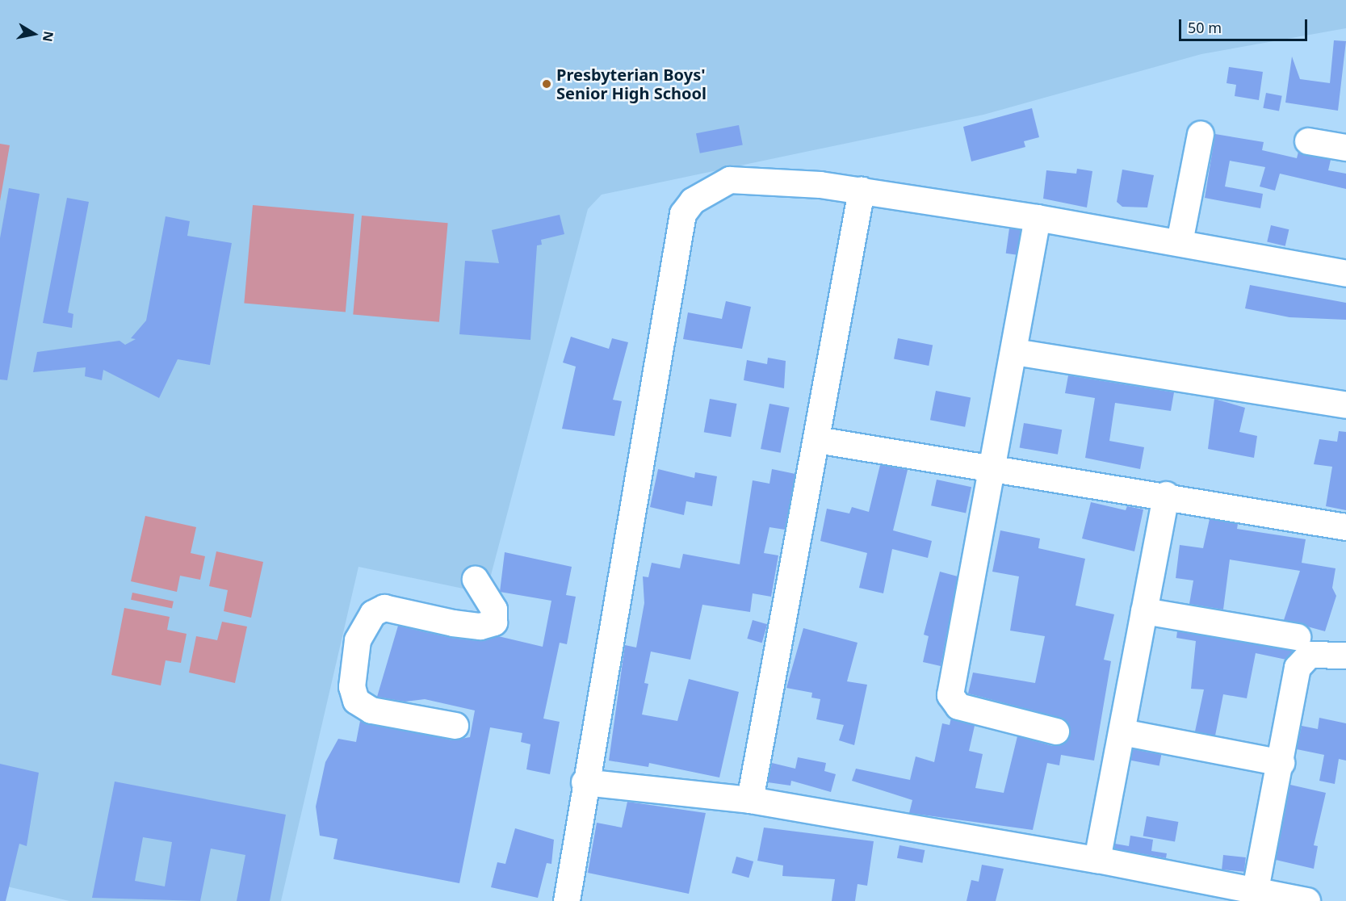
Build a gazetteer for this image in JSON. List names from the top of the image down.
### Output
{
  "places": ["Presbyterian Boys' Senior High School"],
  "scale_bar": "50 m",
  "north": "right"
}
